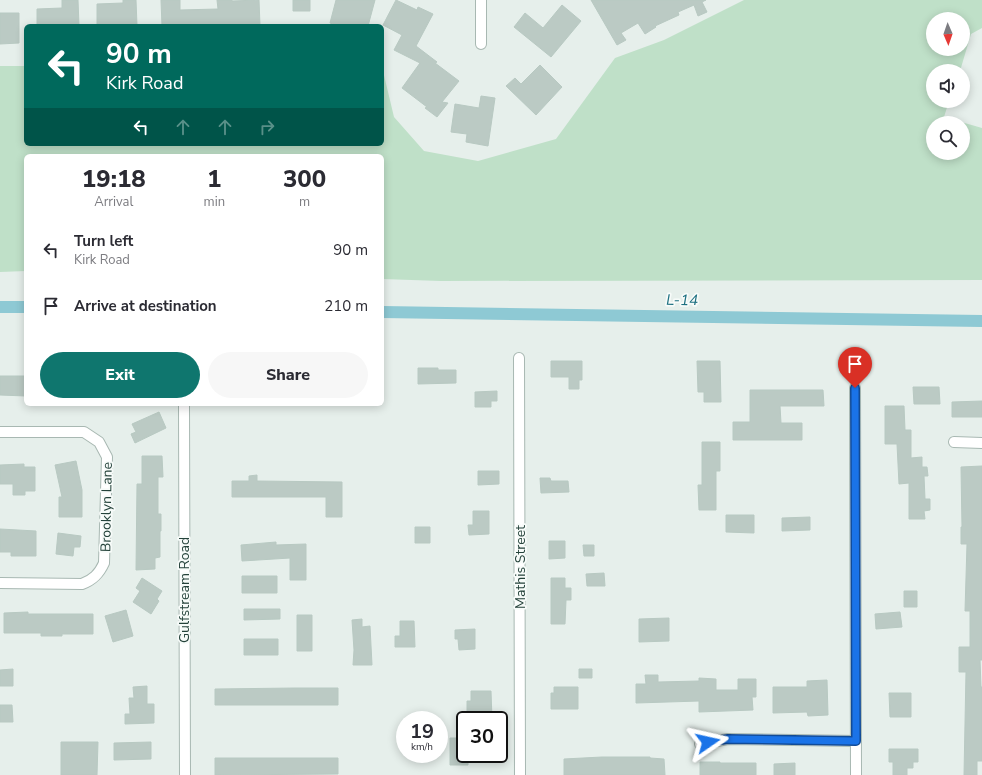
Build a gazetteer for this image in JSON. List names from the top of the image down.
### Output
{
  "streets": {
    "street": ["Brooklyn Lane", "Mathis Street", "Gulfstream Road"]
  },
  "water": ["L-14"],
  "north": "bottom",
  "page": {
    "turn": ["90 m", "Kirk Road"],
    "eta": [
      "19:18",
      "Arrival",
      "1",
      "min",
      "300",
      "m"
    ],
    "list": [
      {
        "name": "Turn left",
        "note": "Kirk Road",
        "value": "90 m"
      },
      {
        "name": "Arrive at destination",
        "value": "210 m"
      }
    ],
    "buttons": ["Exit", "Share"],
    "speed": "19 km/h",
    "limit": "30"
  }
}
